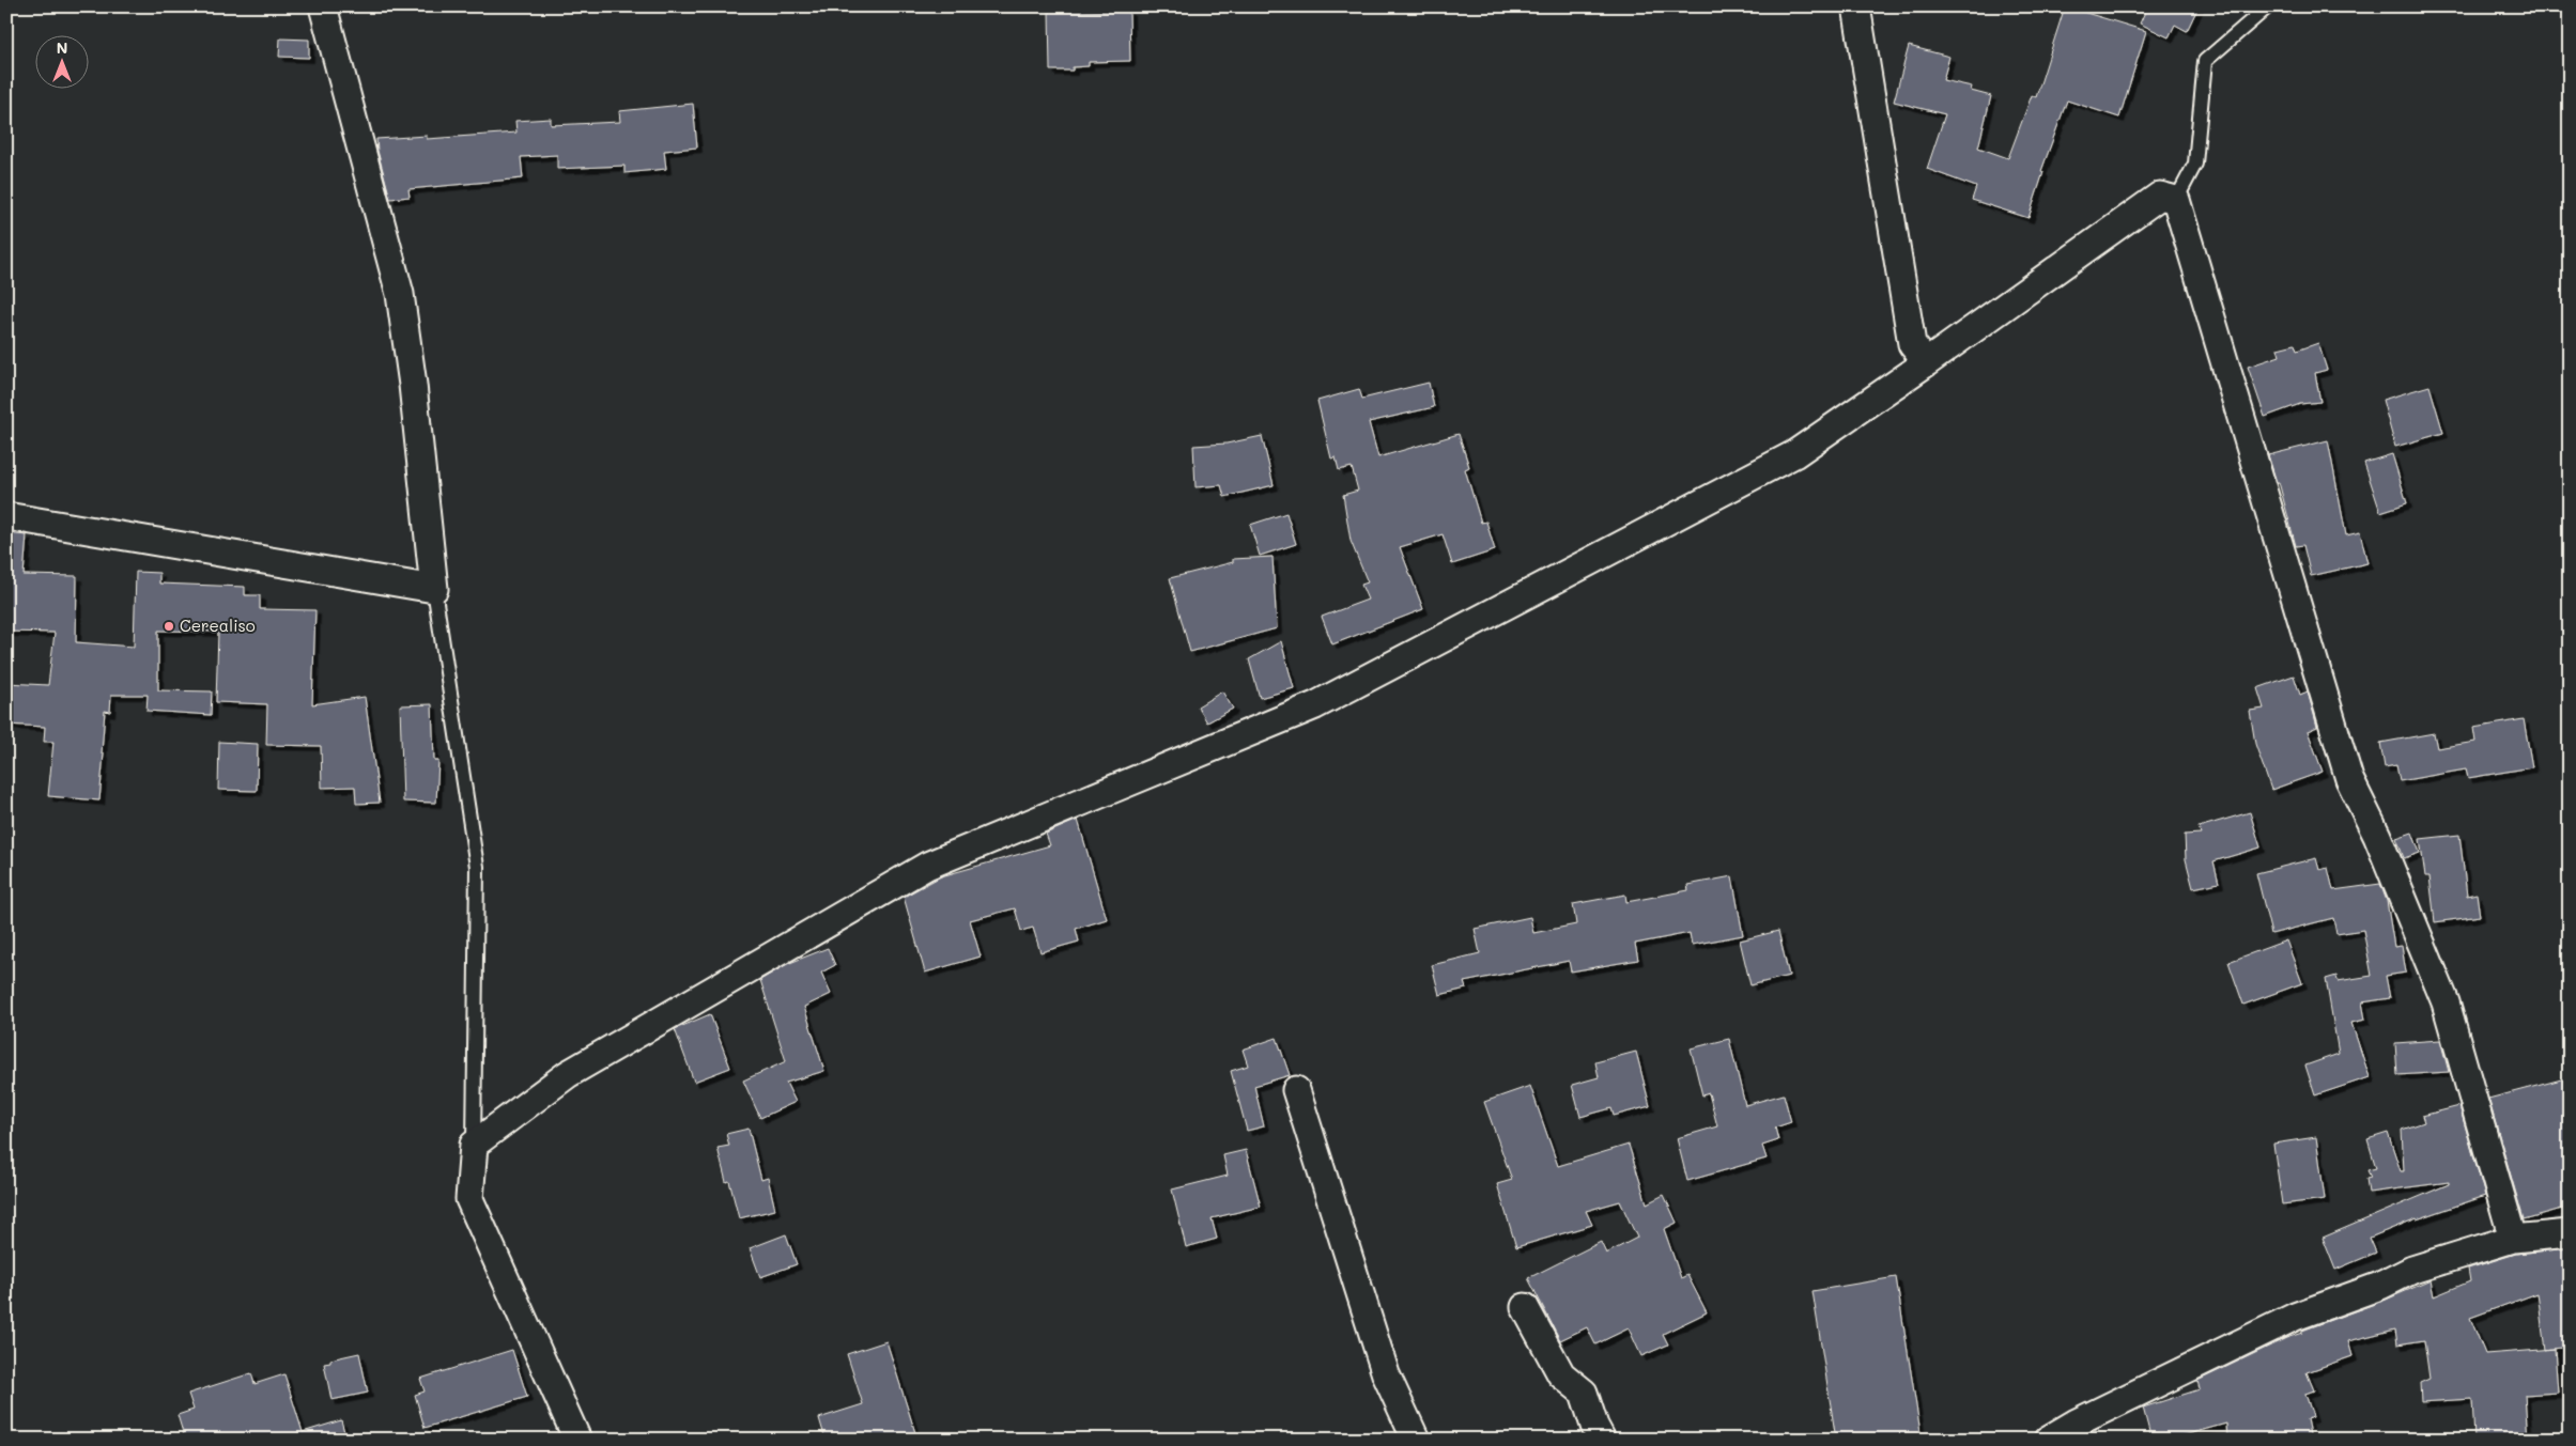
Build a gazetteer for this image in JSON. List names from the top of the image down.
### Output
{
  "places": ["Cerealiso"],
  "north": "top"
}
